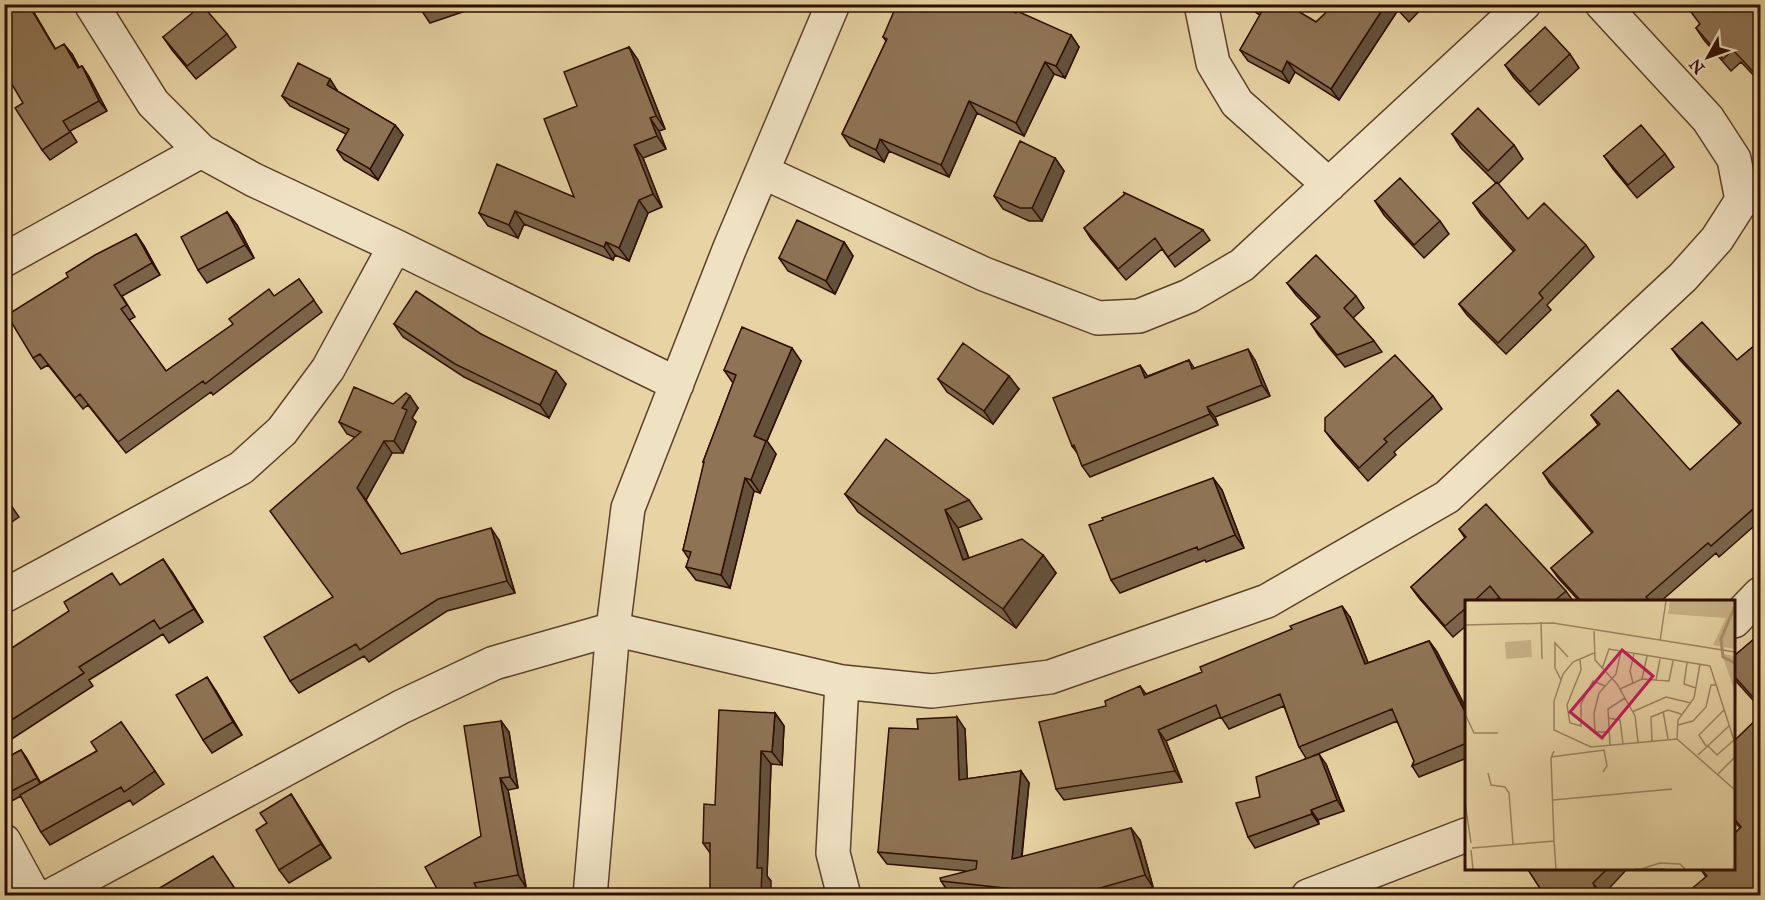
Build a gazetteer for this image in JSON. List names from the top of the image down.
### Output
{
  "north": "bottom left"
}
